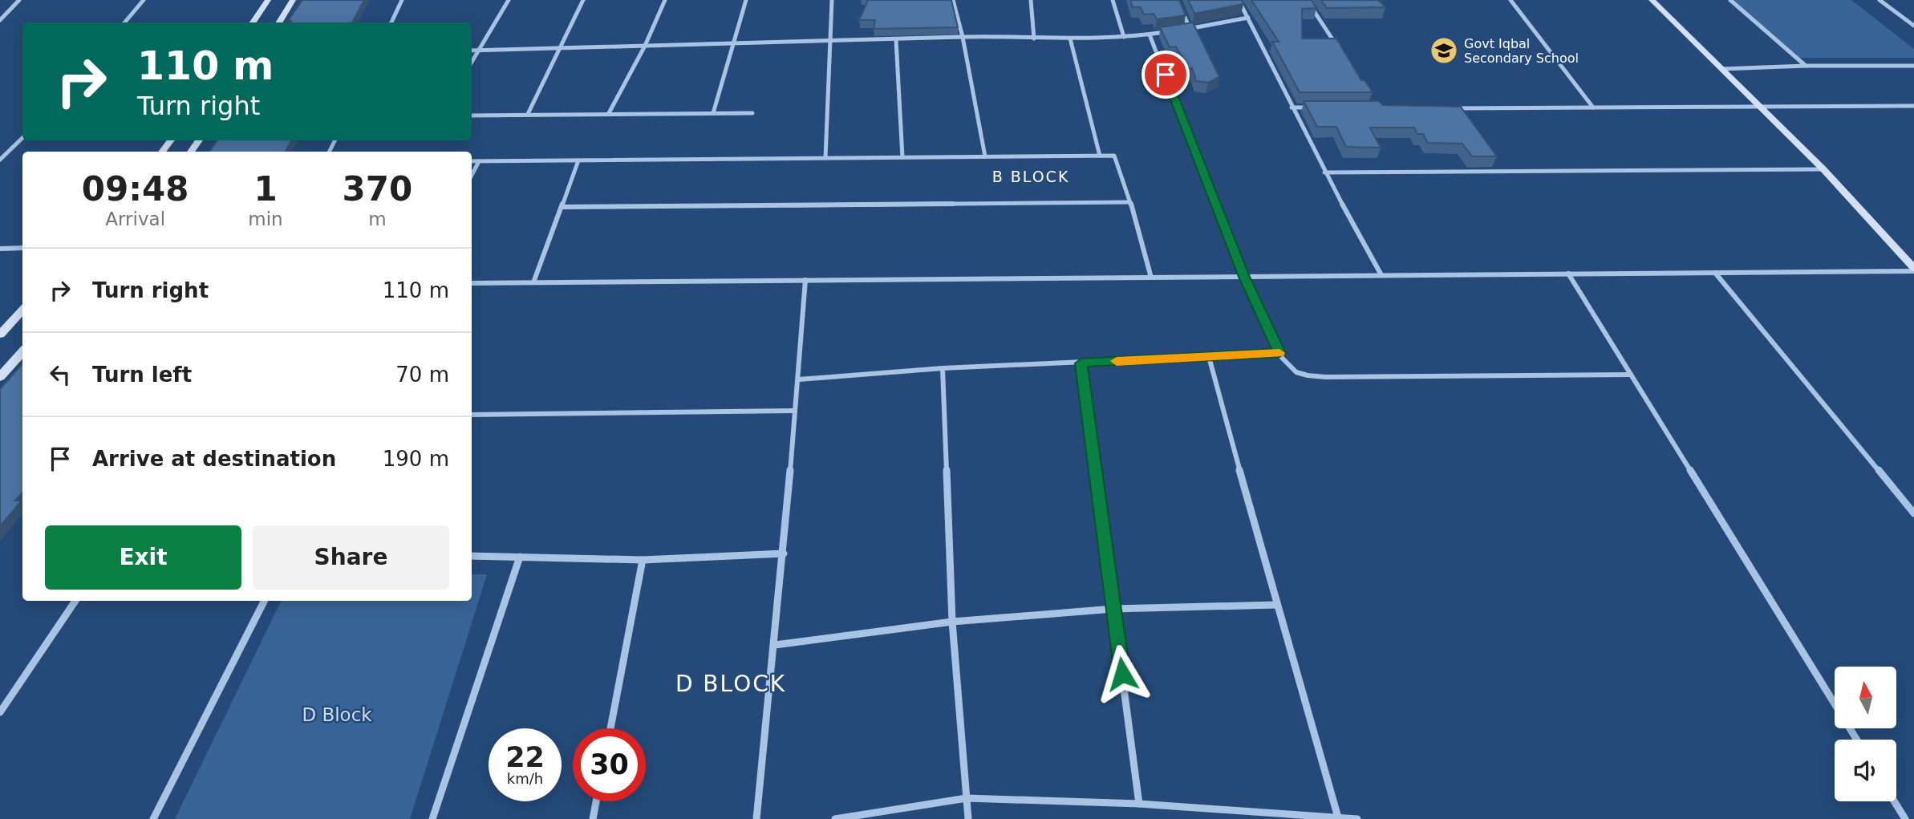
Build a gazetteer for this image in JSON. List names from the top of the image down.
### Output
{
  "districts": ["B BLOCK", "D BLOCK"],
  "parks": ["D Block"],
  "places": {
    "school or university": ["Govt Iqbal Secondary School"]
  },
  "north": "top",
  "page": {
    "turn": ["110 m", "Turn right"],
    "eta": [
      "09:48",
      "Arrival",
      "1",
      "min",
      "370",
      "m"
    ],
    "list": [
      {
        "name": "Turn right",
        "value": "110 m"
      },
      {
        "name": "Turn left",
        "value": "70 m"
      },
      {
        "name": "Arrive at destination",
        "value": "190 m"
      }
    ],
    "buttons": ["Exit", "Share"],
    "speed": "22 km/h",
    "limit": "30"
  }
}
